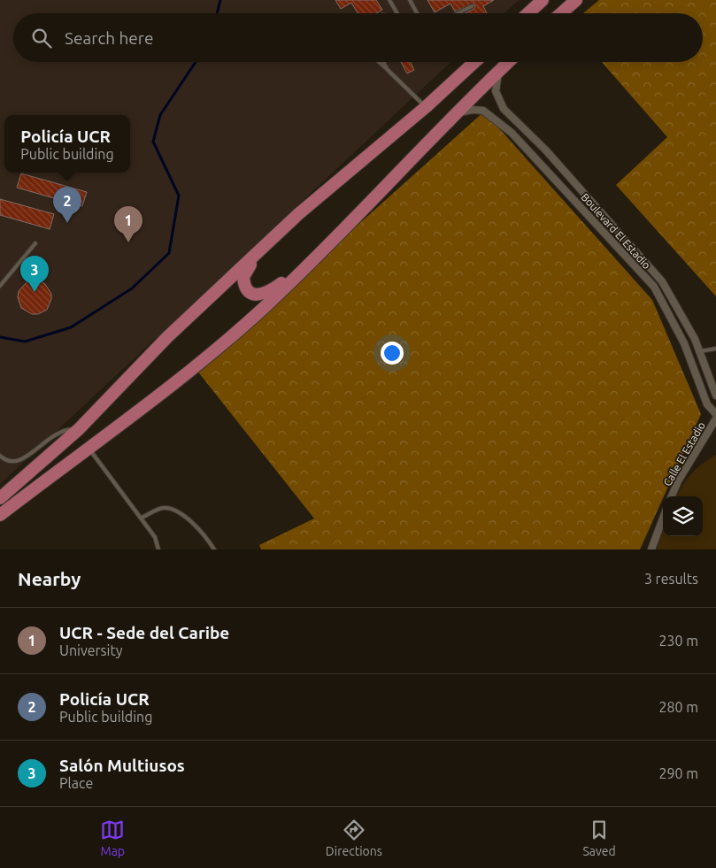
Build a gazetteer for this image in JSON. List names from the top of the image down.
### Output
{
  "streets": {
    "street": ["Boulevard El Estadio", "Calle El Estadio"]
  },
  "page": {
    "search": "Search here",
    "popup": ["Policía UCR", "Public building"],
    "pins": ["2", "1", "3"],
    "heading": ["Nearby", "3 results"],
    "list": [
      {
        "mark": "1",
        "name": "UCR - Sede del Caribe",
        "note": "University",
        "value": "230 m"
      },
      {
        "mark": "2",
        "name": "Policía UCR",
        "note": "Public building",
        "value": "280 m"
      },
      {
        "mark": "3",
        "name": "Salón Multiusos",
        "note": "Place",
        "value": "290 m"
      }
    ],
    "nav": ["Map", "Directions", "Saved"]
  }
}
